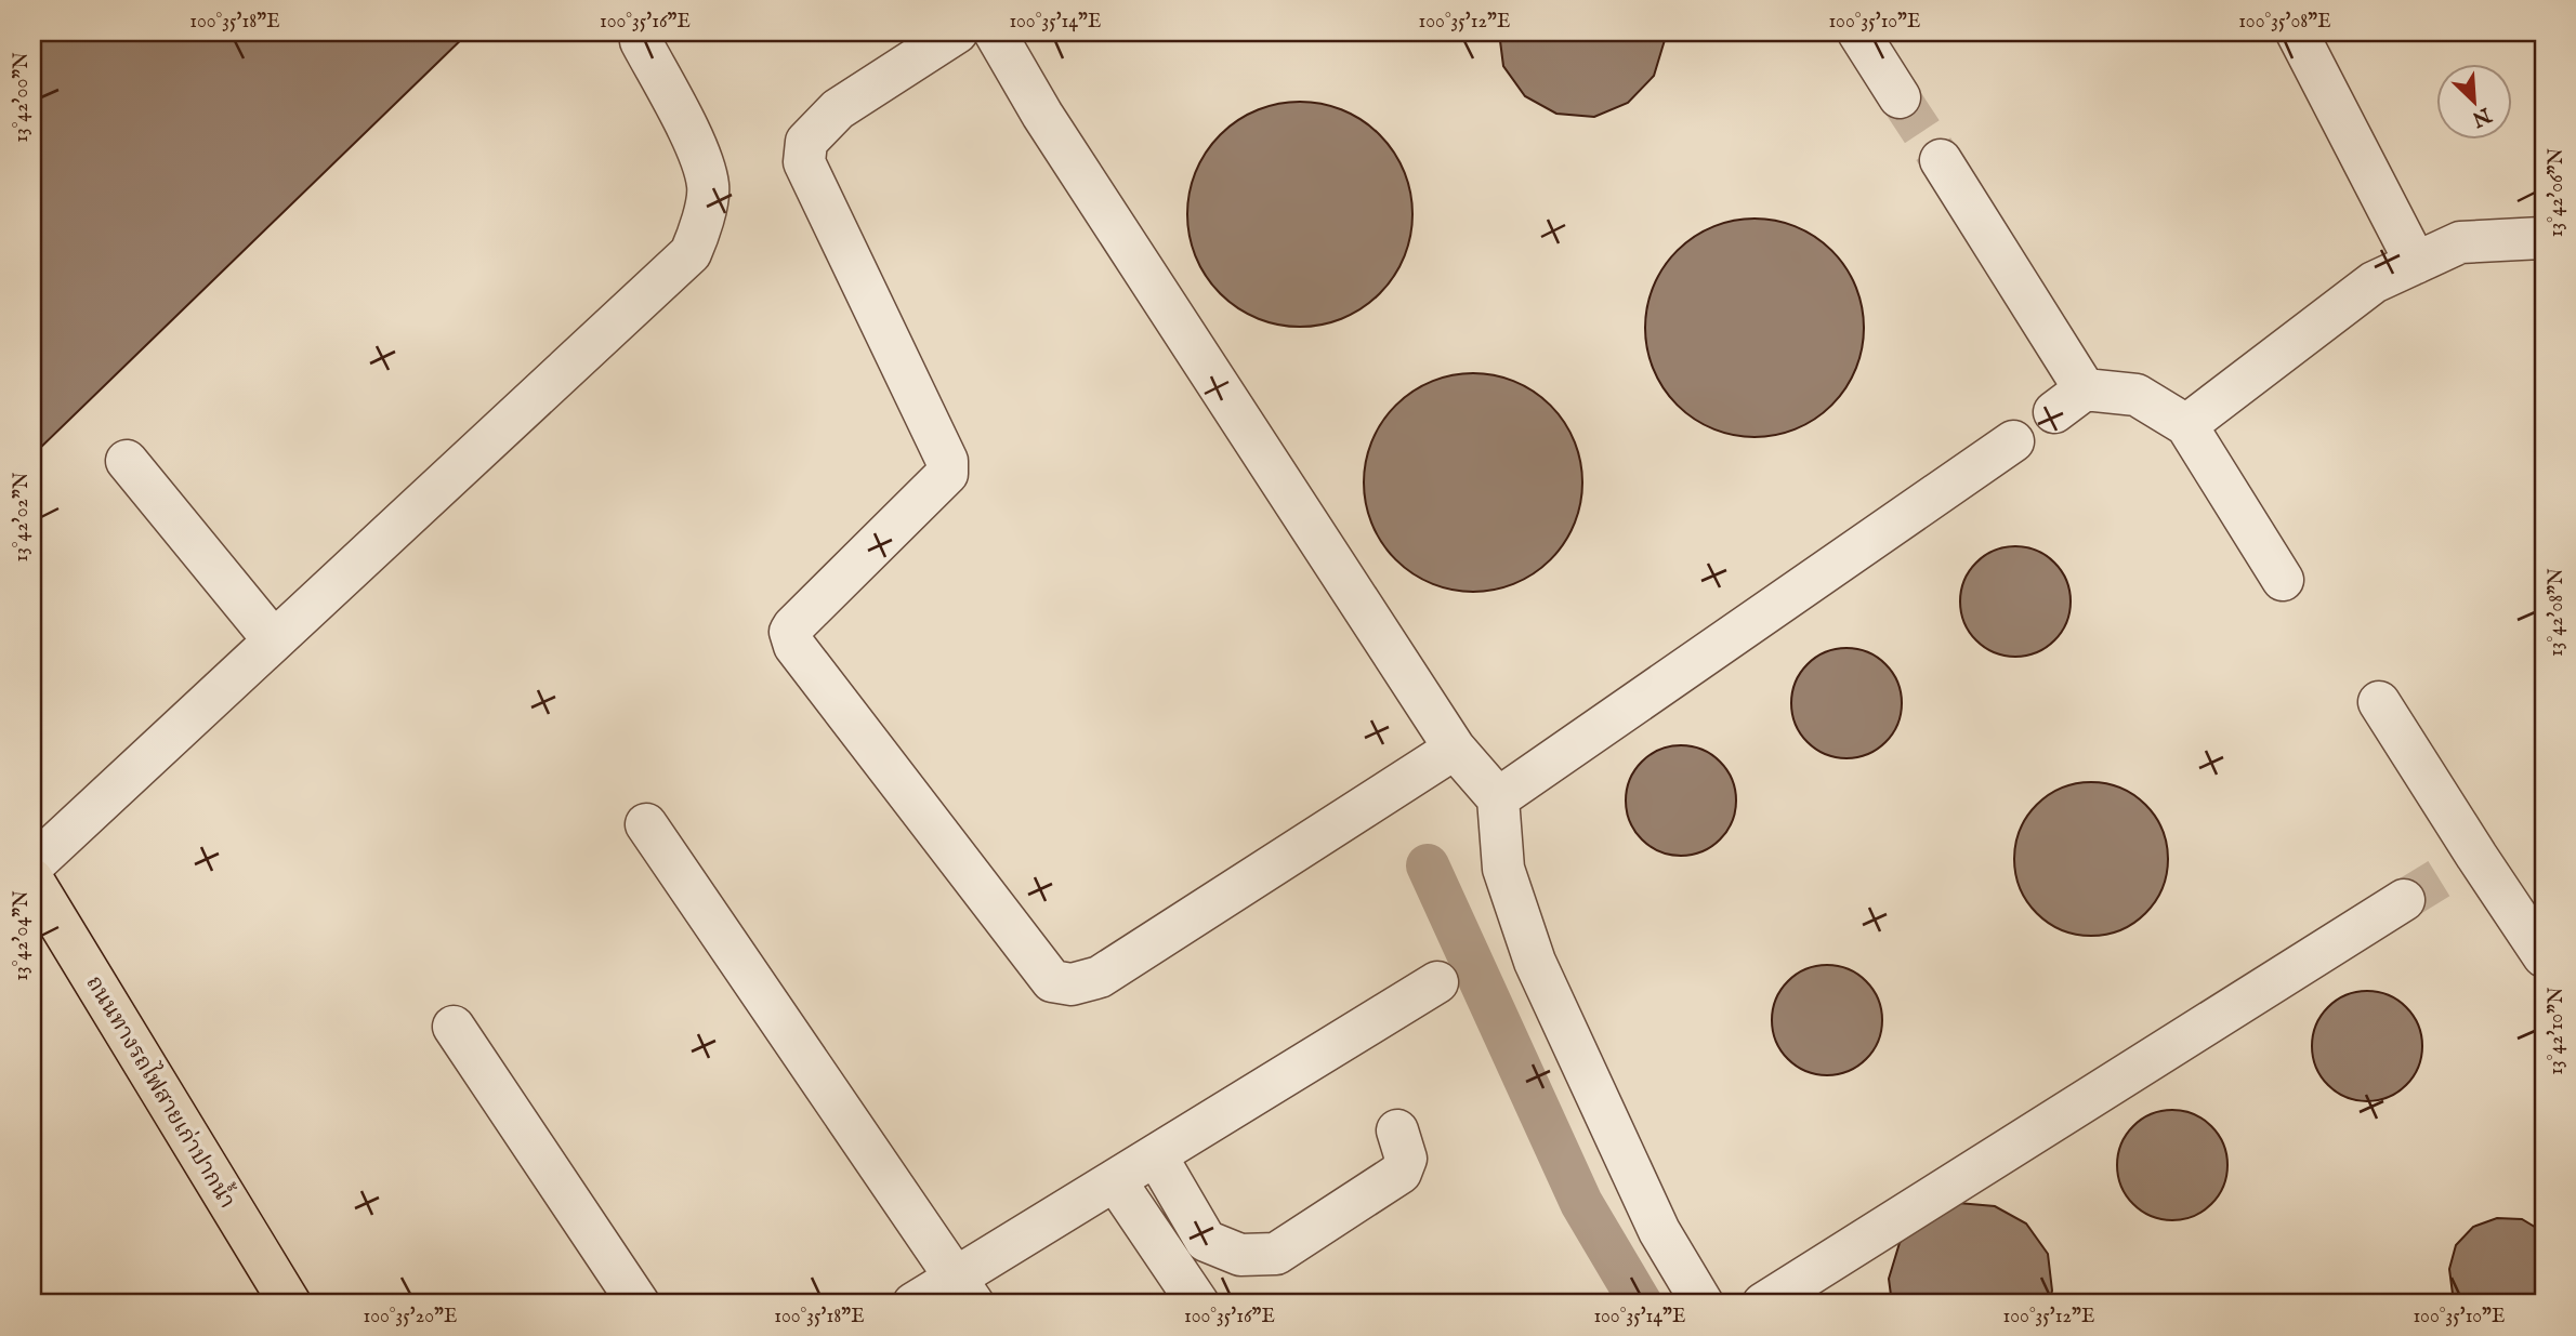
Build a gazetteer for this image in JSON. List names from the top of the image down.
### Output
{
  "streets": {
    "main road": ["ถนนทางรถไฟสายเก่าปากน้ำ"]
  },
  "north": "bottom right",
  "coordinates": [
    "100°35'18\"E",
    "100°35'16\"E",
    "100°35'14\"E",
    "100°35'12\"E",
    "100°35'10\"E",
    "100°35'08\"E",
    "13°42'00\"N",
    "13°42'06\"N",
    "13°42'02\"N",
    "13°42'08\"N",
    "13°42'04\"N",
    "13°42'10\"N",
    "100°35'20\"E"
  ]
}
